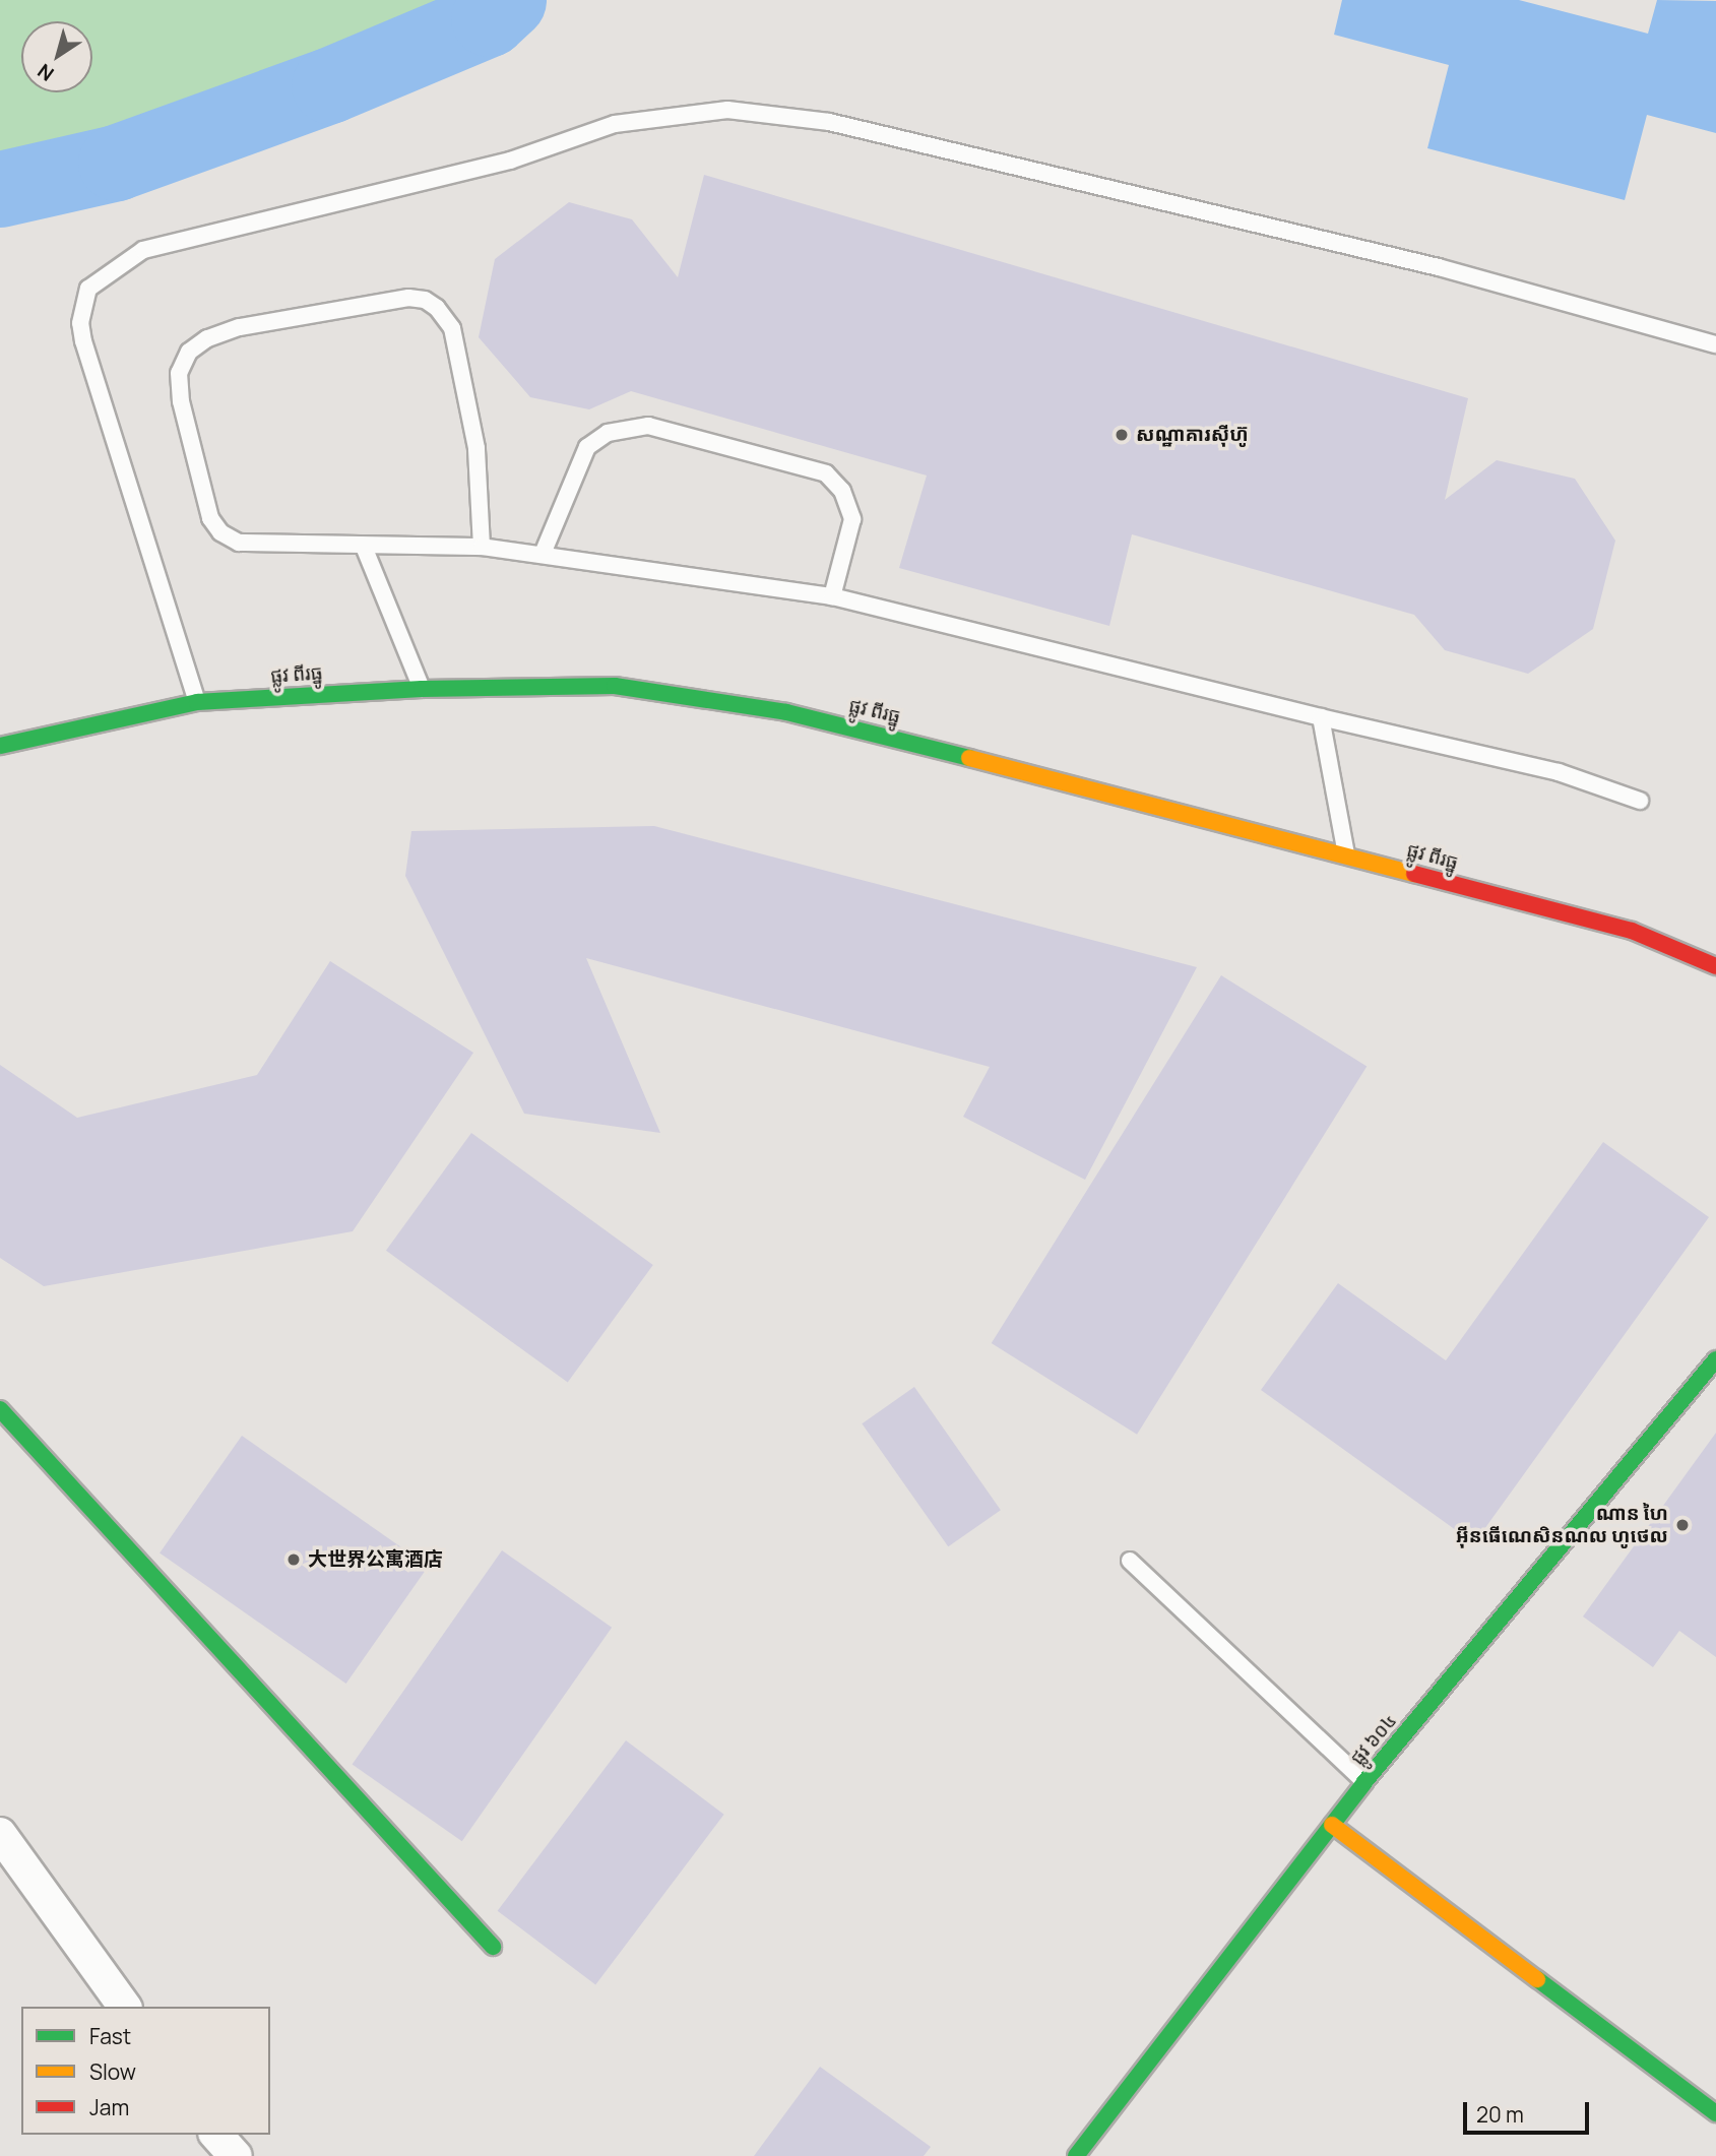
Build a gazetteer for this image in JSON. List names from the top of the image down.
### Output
{
  "streets": {
    "street": ["ផ្លូវ ពីរធ្នូ", "ផ្លូវ ៦០៤"]
  },
  "places": ["សណ្ឋាគារស៊ីហ៊ូ", "ណាន ហៃ អ៊ីនធើណេសិនណល ហូថេល", "大世界公寓酒店"],
  "legend": ["Fast", "Slow", "Jam"],
  "scale_bar": "20 m",
  "north": "bottom left"
}
